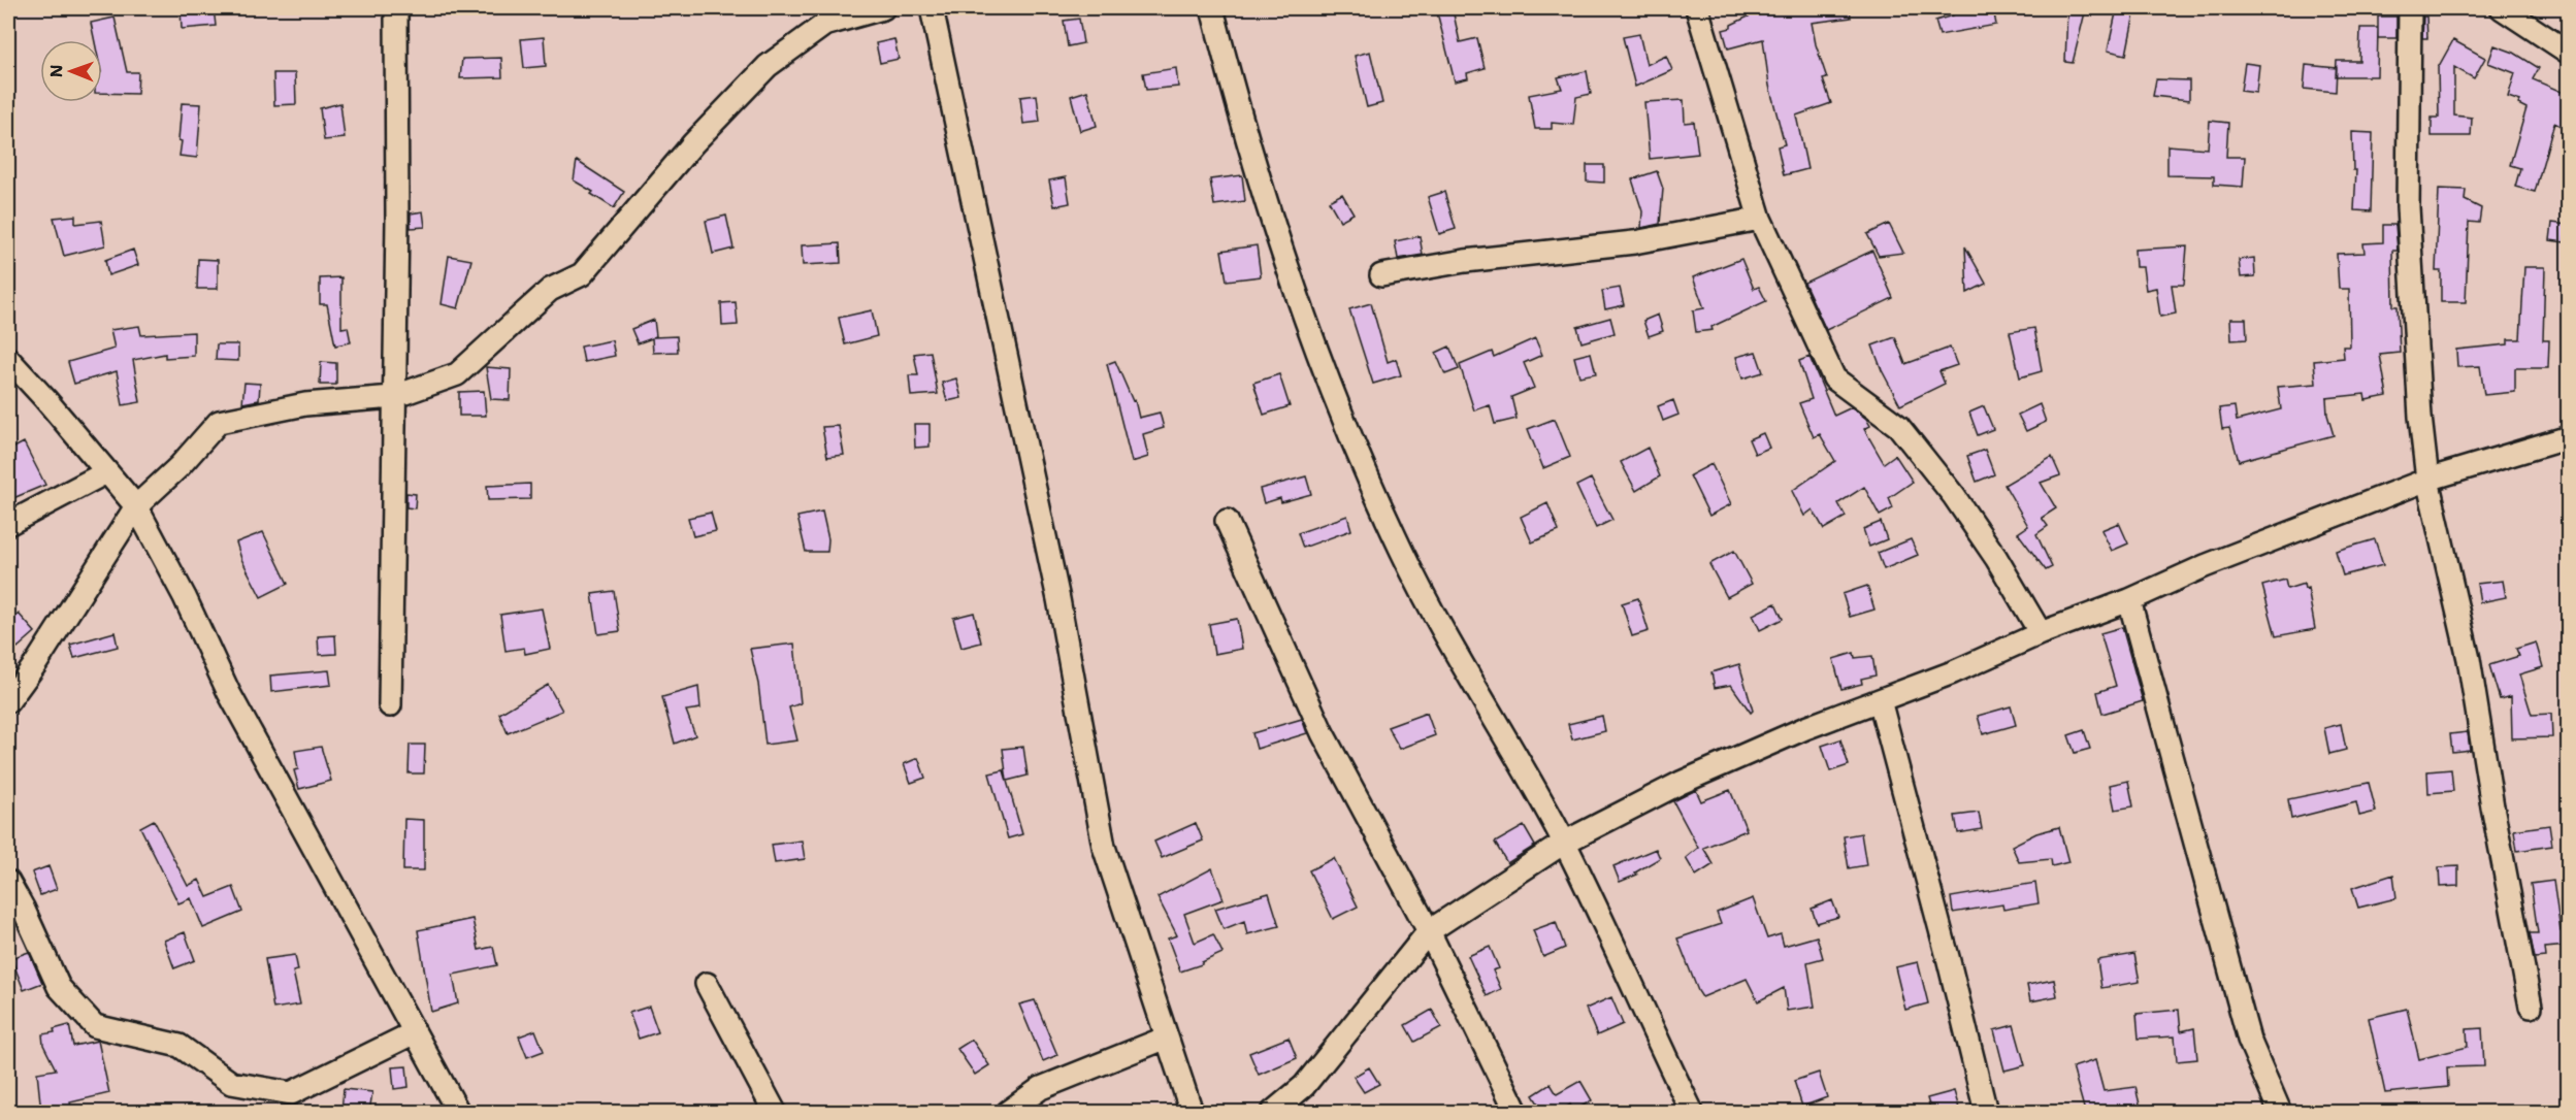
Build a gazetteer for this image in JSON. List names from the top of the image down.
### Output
{
  "north": "left"
}
